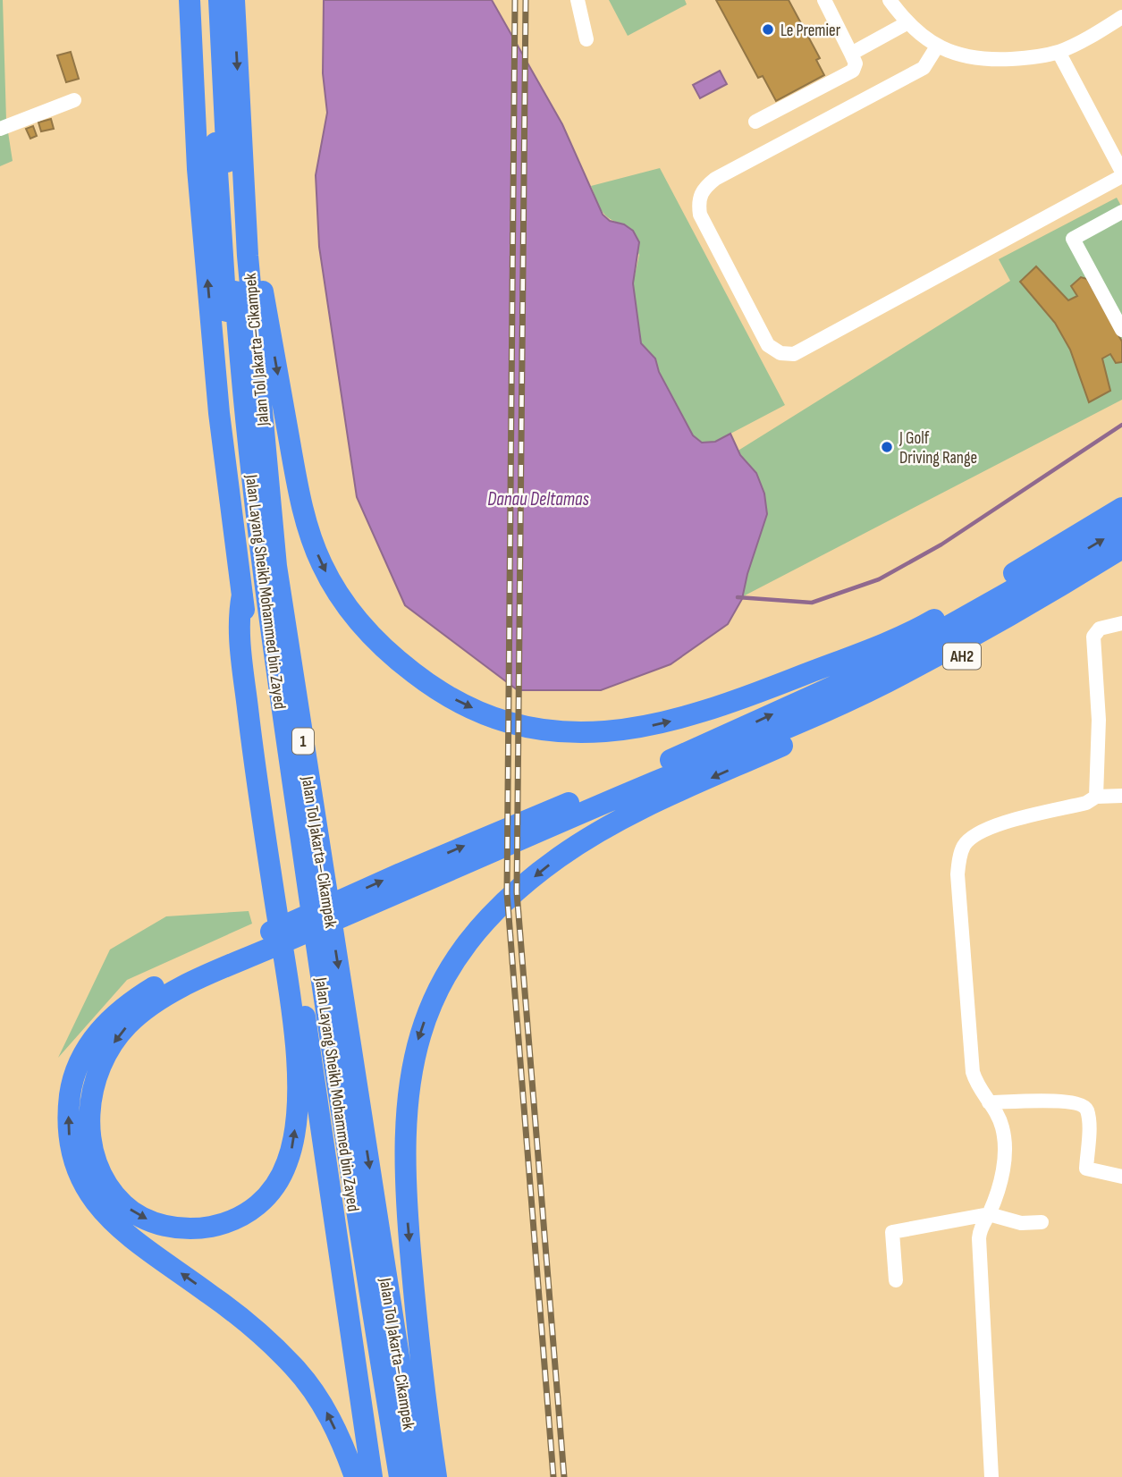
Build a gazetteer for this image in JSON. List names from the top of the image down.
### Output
{
  "streets": {
    "highway": [
      "Jalan Tol Jakarta–Cikampek",
      "Jalan Layang Sheikh Mohammed bin Zayed",
      "AH2",
      "1"
    ]
  },
  "water": ["Danau Deltamas"],
  "places": ["Le Premier", "J Golf Driving Range"]
}
